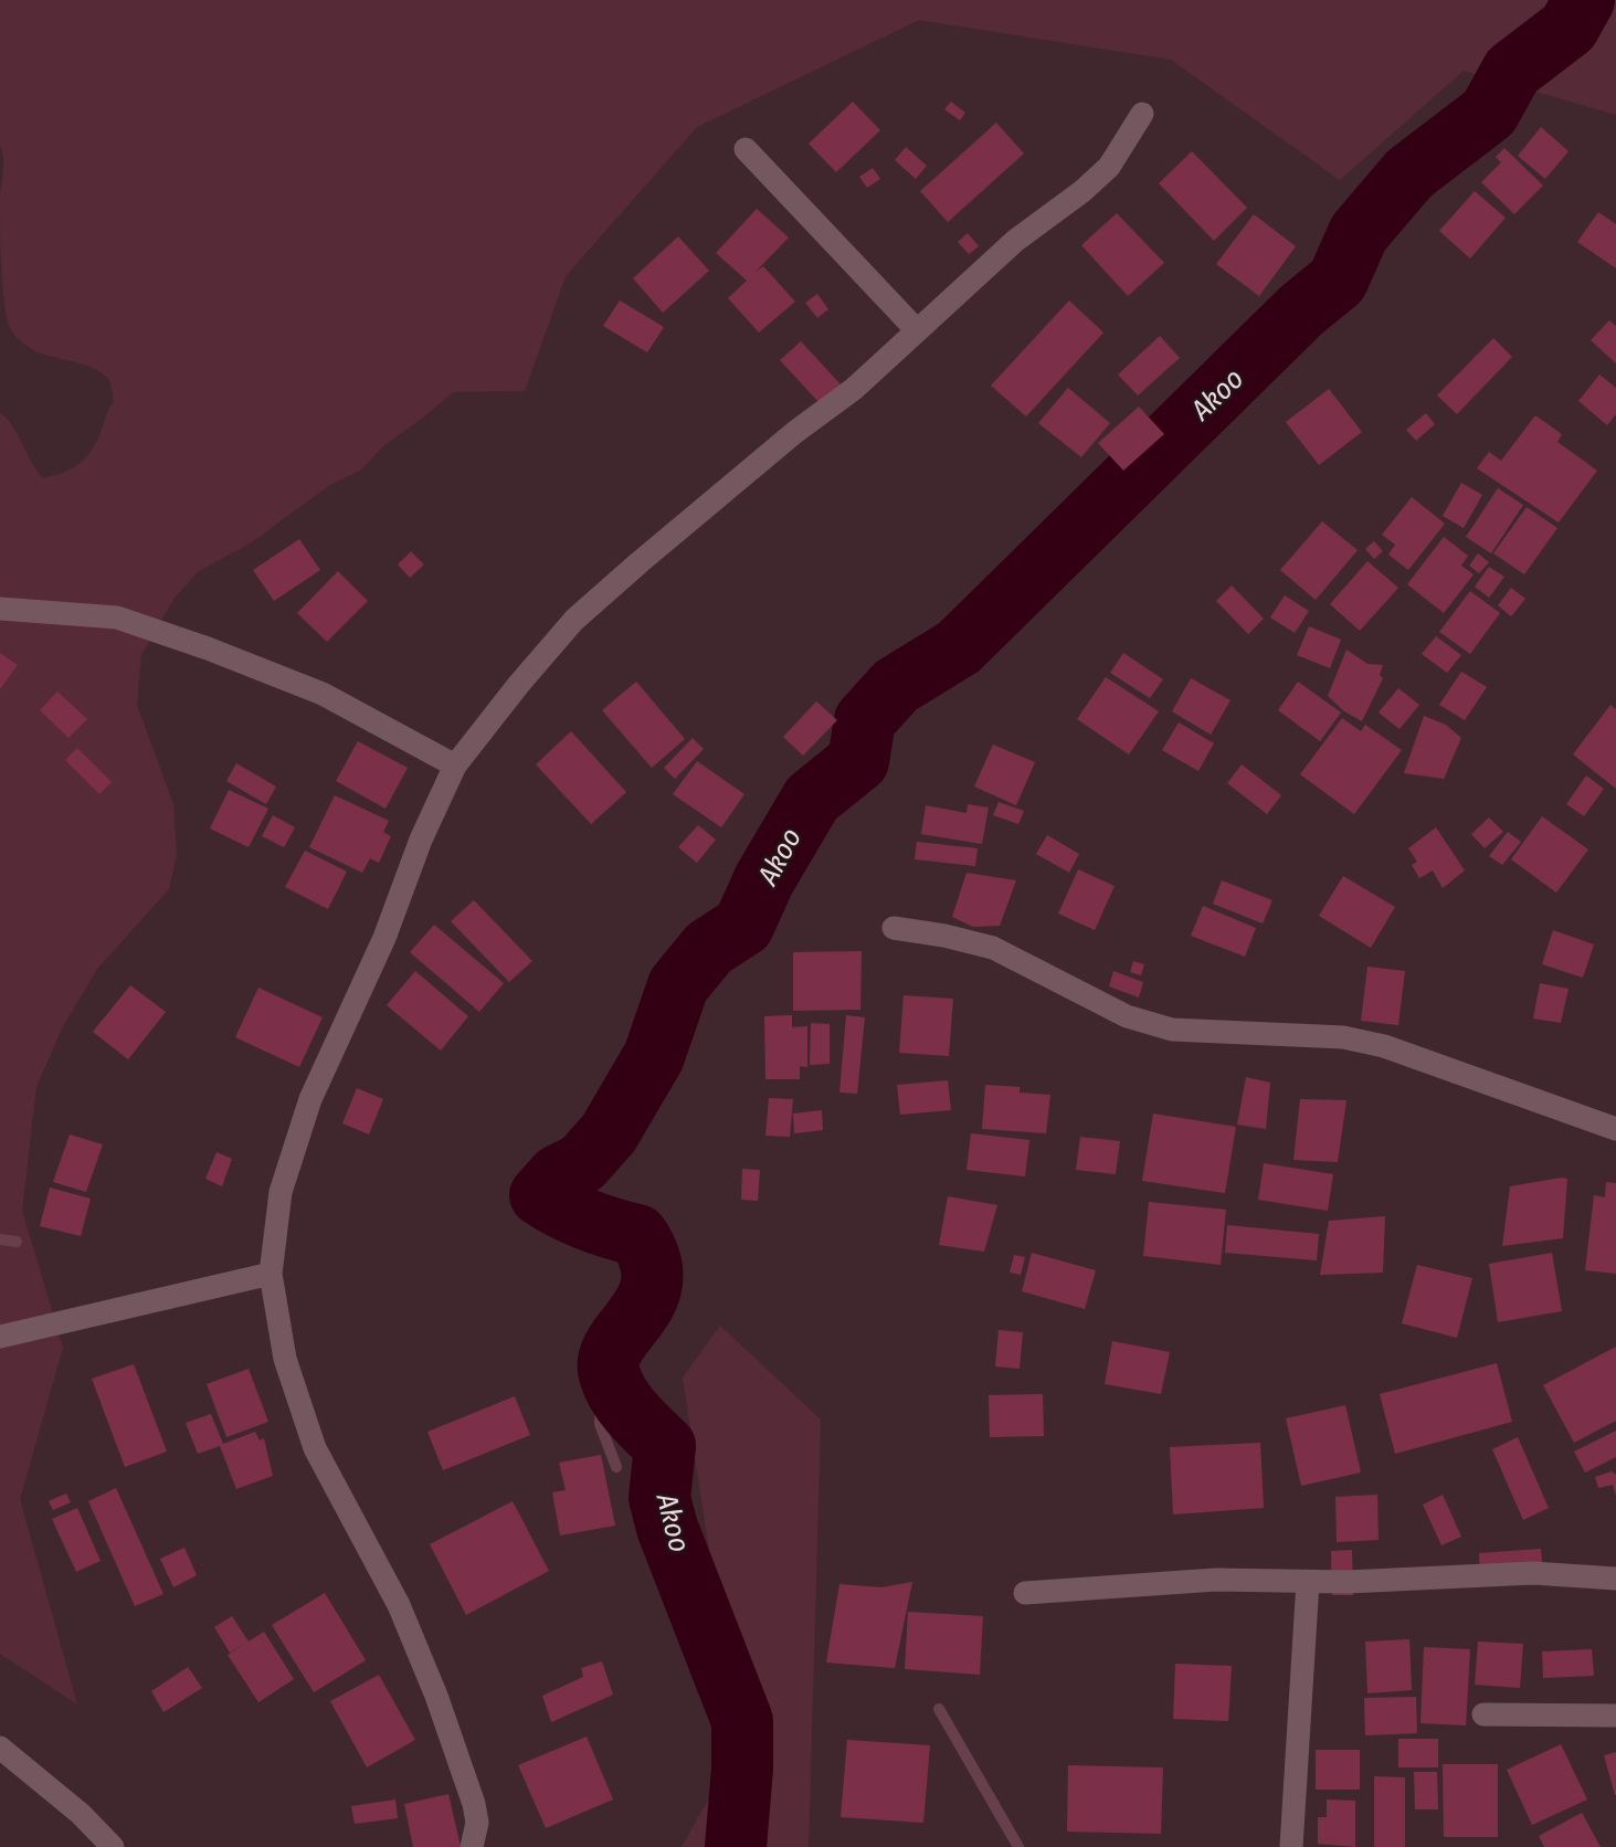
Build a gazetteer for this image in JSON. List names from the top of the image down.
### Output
{
  "water": ["Akoo"]
}
